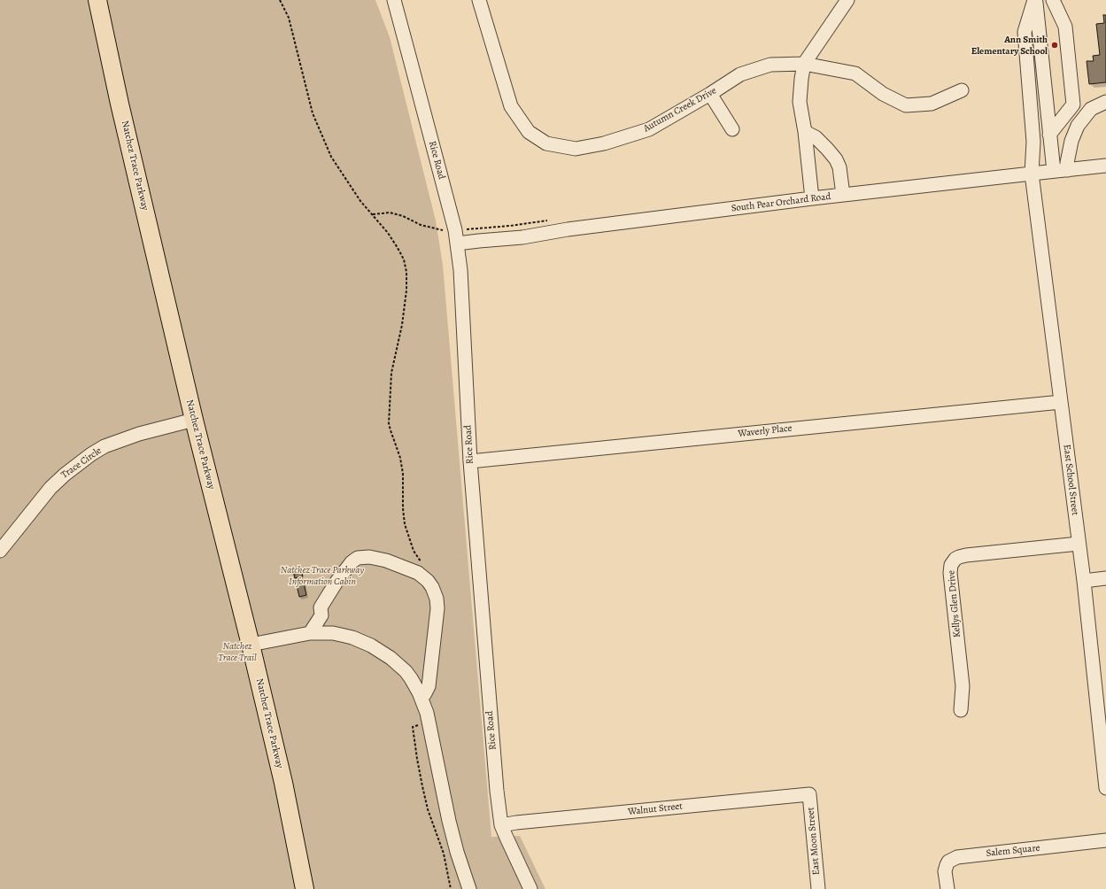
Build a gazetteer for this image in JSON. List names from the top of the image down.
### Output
{
  "streets": {
    "main road": ["Natchez Trace Parkway"],
    "street": [
      "Autumn Creek Drive",
      "Rice Road",
      "South Pear Orchard Road",
      "Waverly Place",
      "Trace Circle",
      "East School Street",
      "Kellys Glen Drive",
      "Walnut Street",
      "East Moon Street",
      "Salem Square"
    ]
  },
  "crossings": [
    ["Rice Road", "South Pear Orchard Road"],
    ["Rice Road", "Waverly Place"],
    ["Rice Road", "Walnut Street"],
    ["Natchez Trace Parkway", "Trace Circle"],
    ["South Pear Orchard Road", "East School Street"],
    ["Waverly Place", "East School Street"],
    ["East School Street", "Kellys Glen Drive"],
    ["Walnut Street", "East Moon Street"]
  ],
  "parks": ["Natchez Trace Parkway Information Cabin", "Natchez Trace Trail"],
  "places": ["Ann Smith Elementary School"]
}
